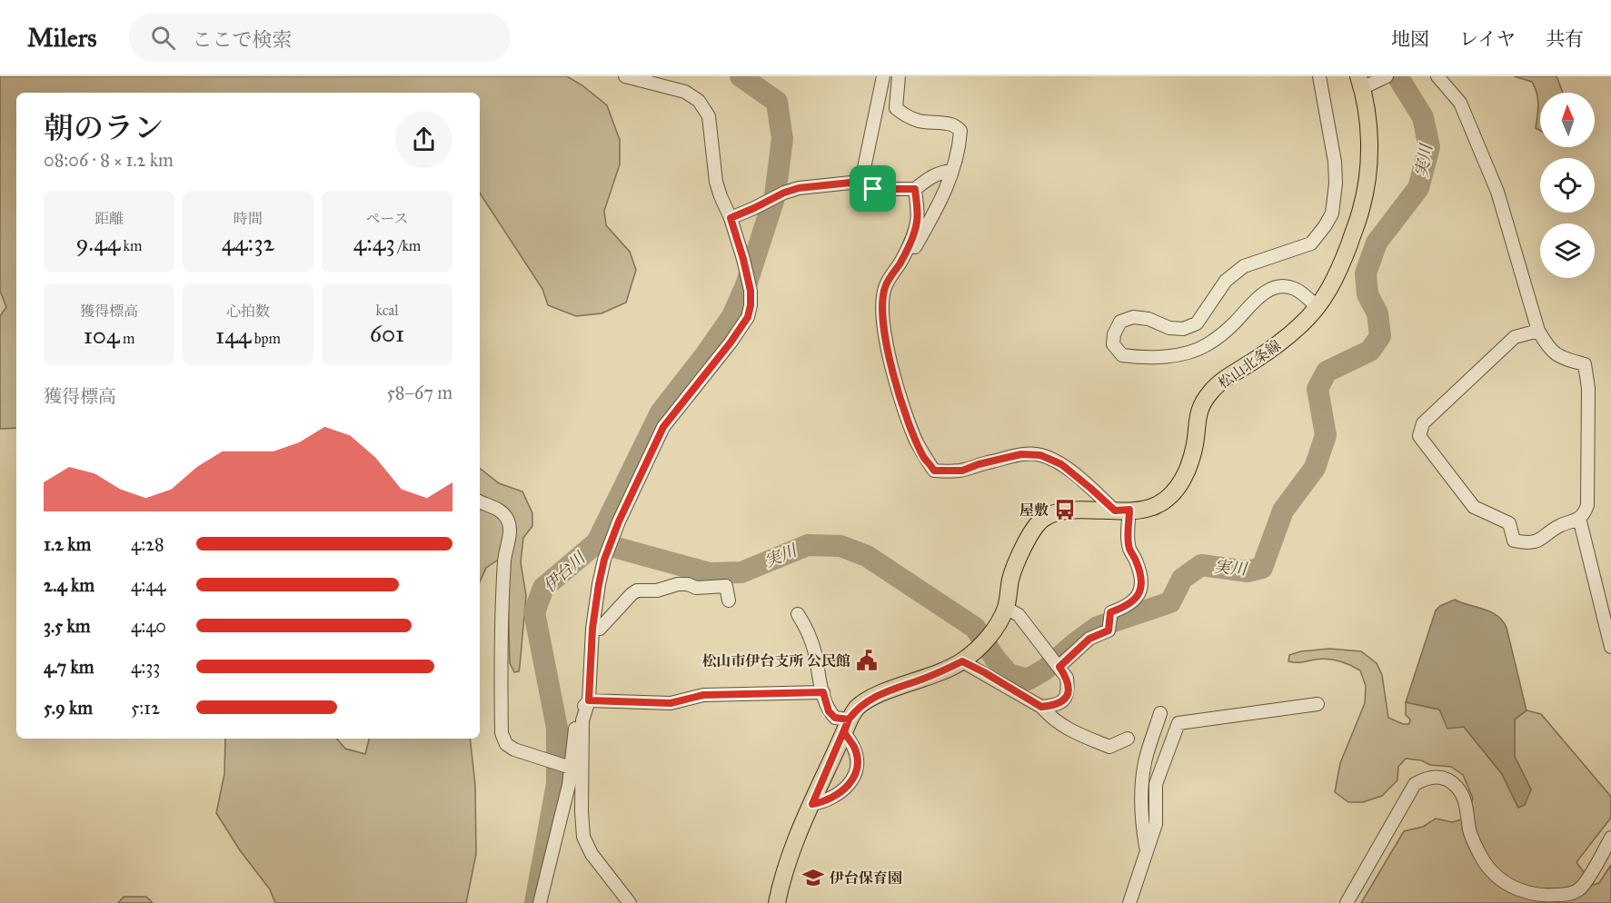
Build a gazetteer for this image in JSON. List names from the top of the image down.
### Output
{
  "streets": {
    "main road": ["松山北条線"]
  },
  "water": ["実川", "伊台川"],
  "places": {
    "bus stop": ["屋敷"],
    "public building": ["松山市伊台支所 公民館"],
    "school or university": ["伊台保育園"]
  },
  "north": "top",
  "page": {
    "header": "Milers",
    "search": "ここで検索",
    "nav": ["地図", "レイヤ", "共有"],
    "heading": ["朝のラン", "08:06 · 8 × 1.2 km"],
    "stats": [
      ["距離", "9.44 km"],
      ["時間", "44:32"],
      ["ペース", "4:43 /km"],
      ["獲得標高", "104 m"],
      ["心拍数", "144 bpm"],
      ["kcal", "601"]
    ],
    "chart": ["獲得標高", "58–67 m"],
    "list": [
      {
        "name": "1.2 km",
        "note": "4:28"
      },
      {
        "name": "2.4 km",
        "note": "4:44"
      },
      {
        "name": "3.5 km",
        "note": "4:40"
      },
      {
        "name": "4.7 km",
        "note": "4:33"
      },
      {
        "name": "5.9 km",
        "note": "5:12"
      }
    ]
  }
}
